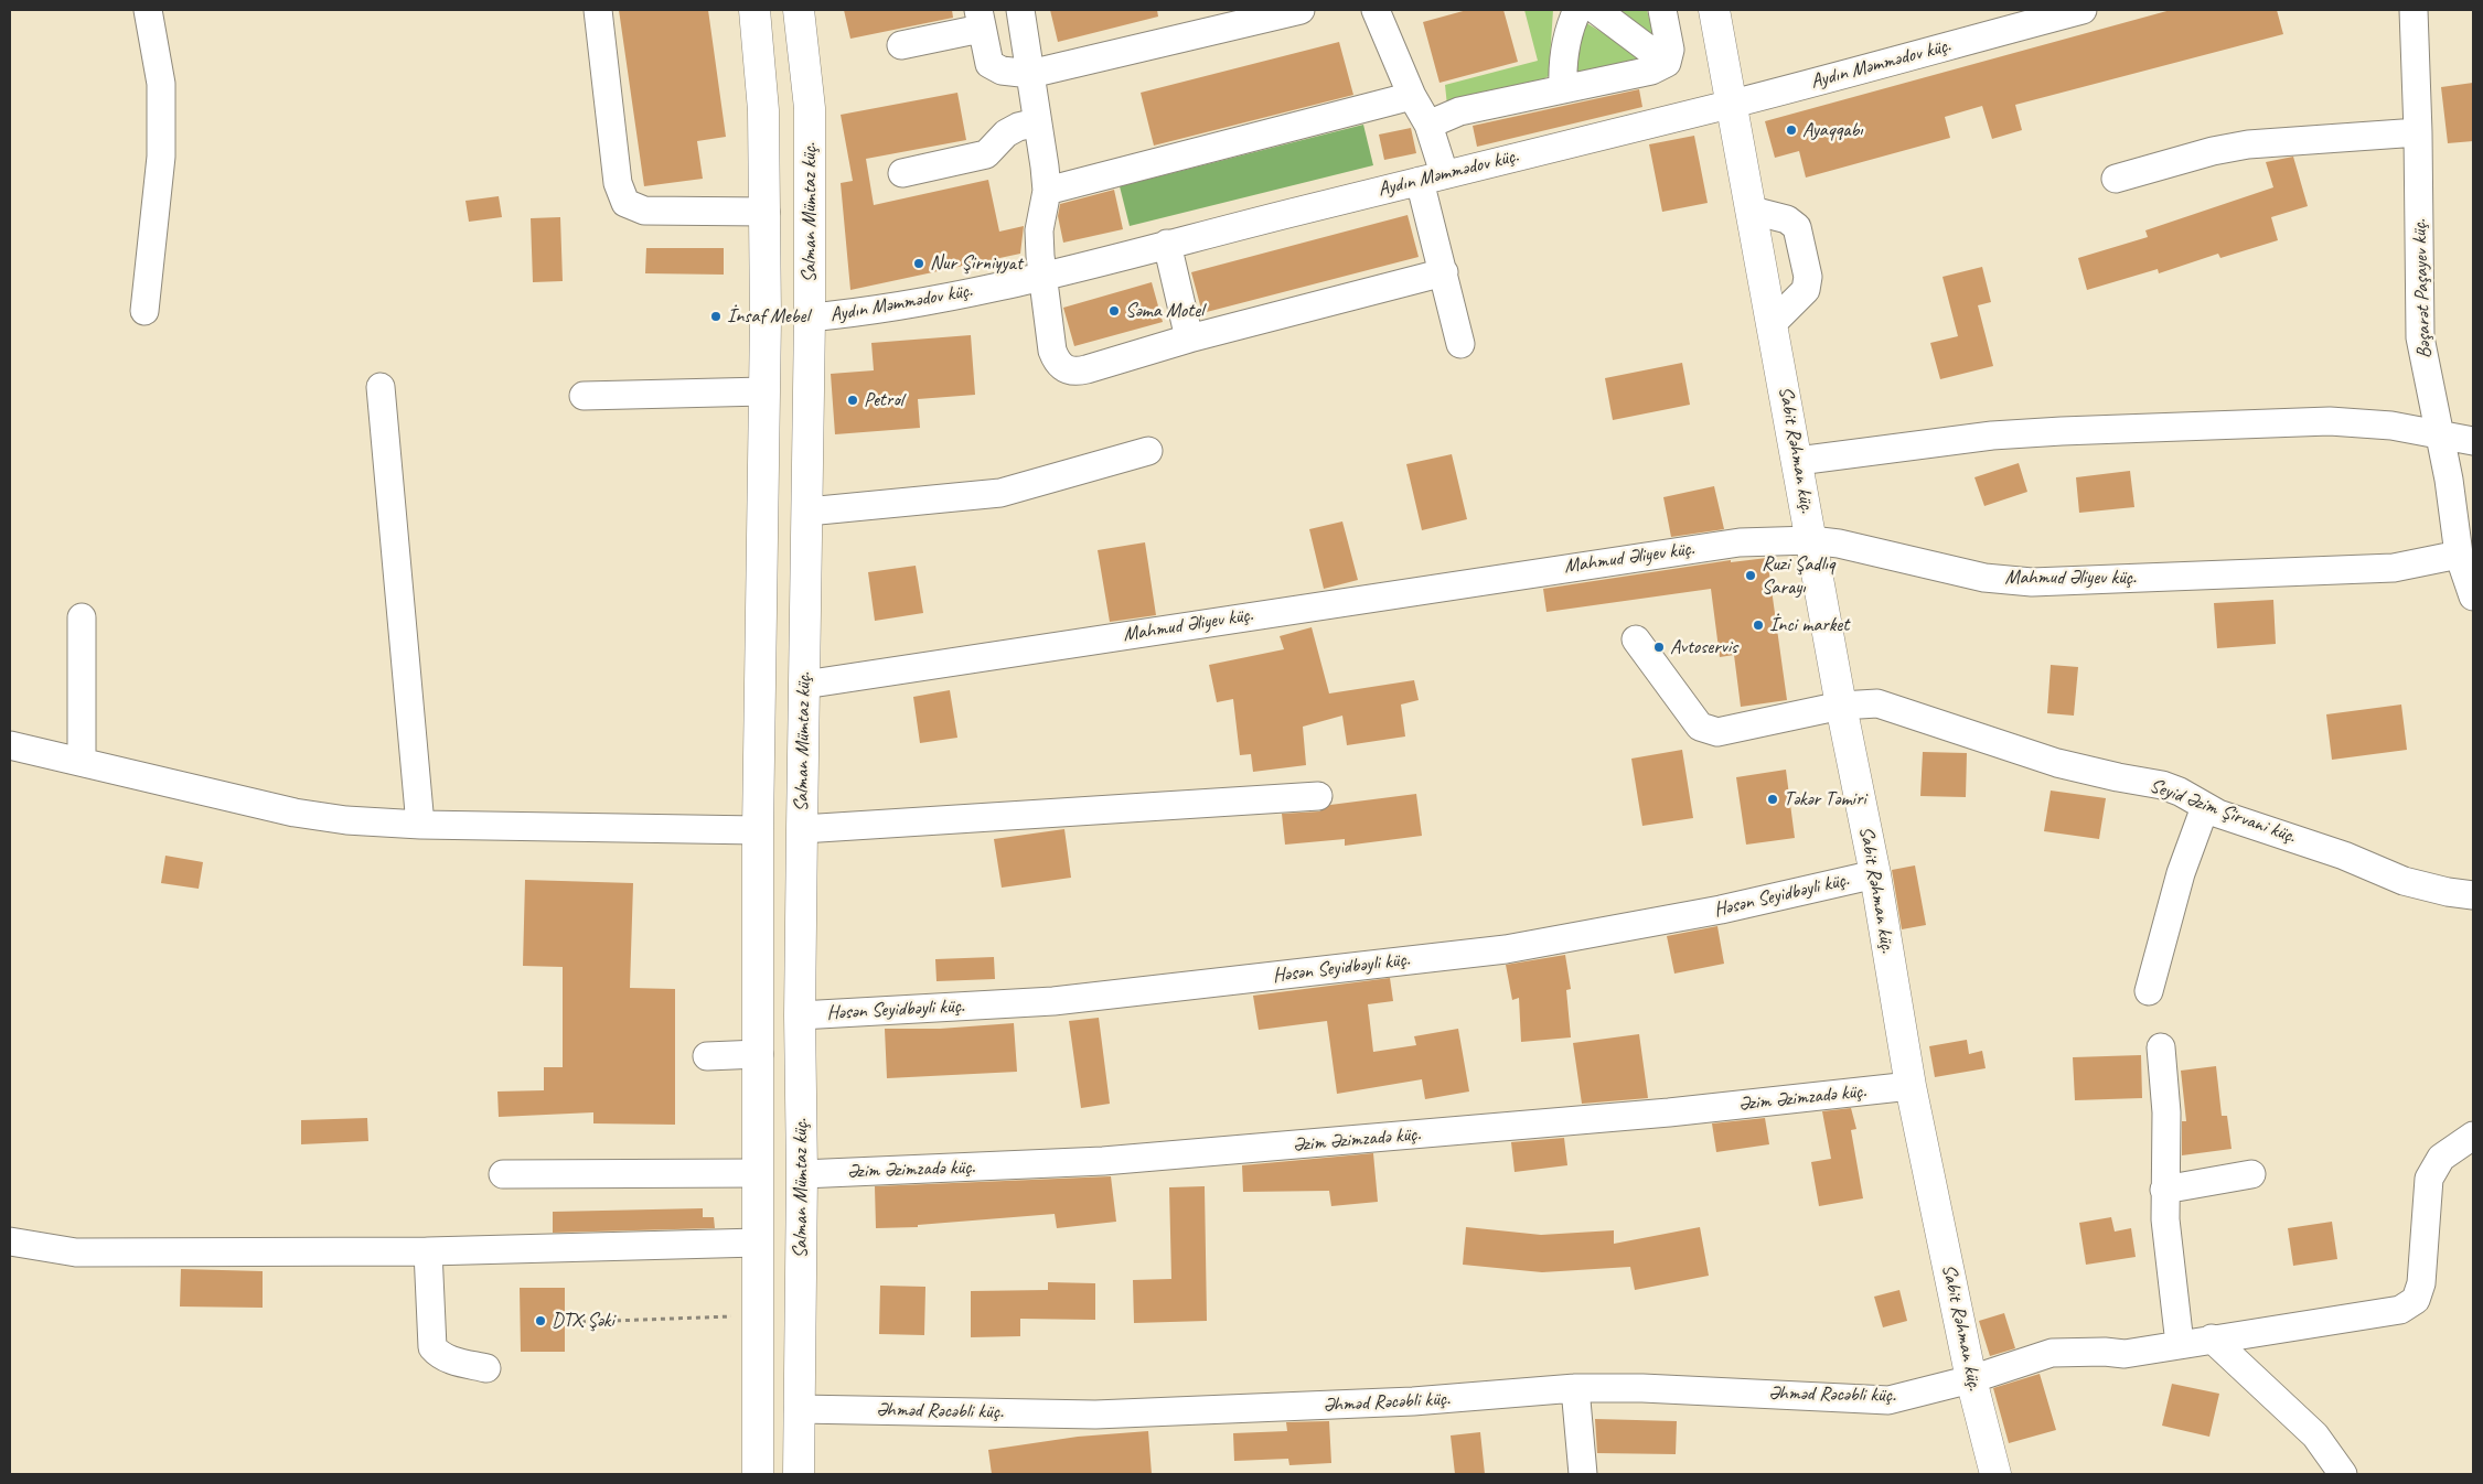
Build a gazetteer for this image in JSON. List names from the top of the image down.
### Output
{
  "streets": {
    "main road": ["Salman Mümtaz küç.", "Sabit Rəhman küç."],
    "street": [
      "Aydın Məmmədov küç.",
      "Bəşarət Paşayev küç.",
      "Mahmud Əliyev küç.",
      "Seyid Əzim Şirvani küç.",
      "Həsən Seyidbəyli küç.",
      "Əzim Əzimzadə küç.",
      "Əhməd Rəcəbli küç."
    ]
  },
  "crossings": [
    ["Aydın Məmmədov küç.", "Salman Mümtaz küç."],
    ["Aydın Məmmədov küç.", "Sabit Rəhman küç."],
    ["Salman Mümtaz küç.", "Mahmud Əliyev küç."],
    ["Salman Mümtaz küç.", "Həsən Seyidbəyli küç."],
    ["Salman Mümtaz küç.", "Əzim Əzimzadə küç."],
    ["Salman Mümtaz küç.", "Əhməd Rəcəbli küç."],
    ["Bəşarət Paşayev küç.", "Mahmud Əliyev küç."],
    ["Sabit Rəhman küç.", "Mahmud Əliyev küç."],
    ["Sabit Rəhman küç.", "Seyid Əzim Şirvani küç."],
    ["Sabit Rəhman küç.", "Həsən Seyidbəyli küç."],
    ["Sabit Rəhman küç.", "Əzim Əzimzadə küç."],
    ["Sabit Rəhman küç.", "Əhməd Rəcəbli küç."]
  ],
  "places": [
    "Ayaqqabı",
    "Nur Şirniyyat",
    "Səma Motel",
    "İnsaf Mebel",
    "Petrol",
    "Ruzi Şadlıq Sarayı",
    "İnci market",
    "Avtoservis",
    "Təkər Təmiri",
    "DTX Şəki"
  ]
}
